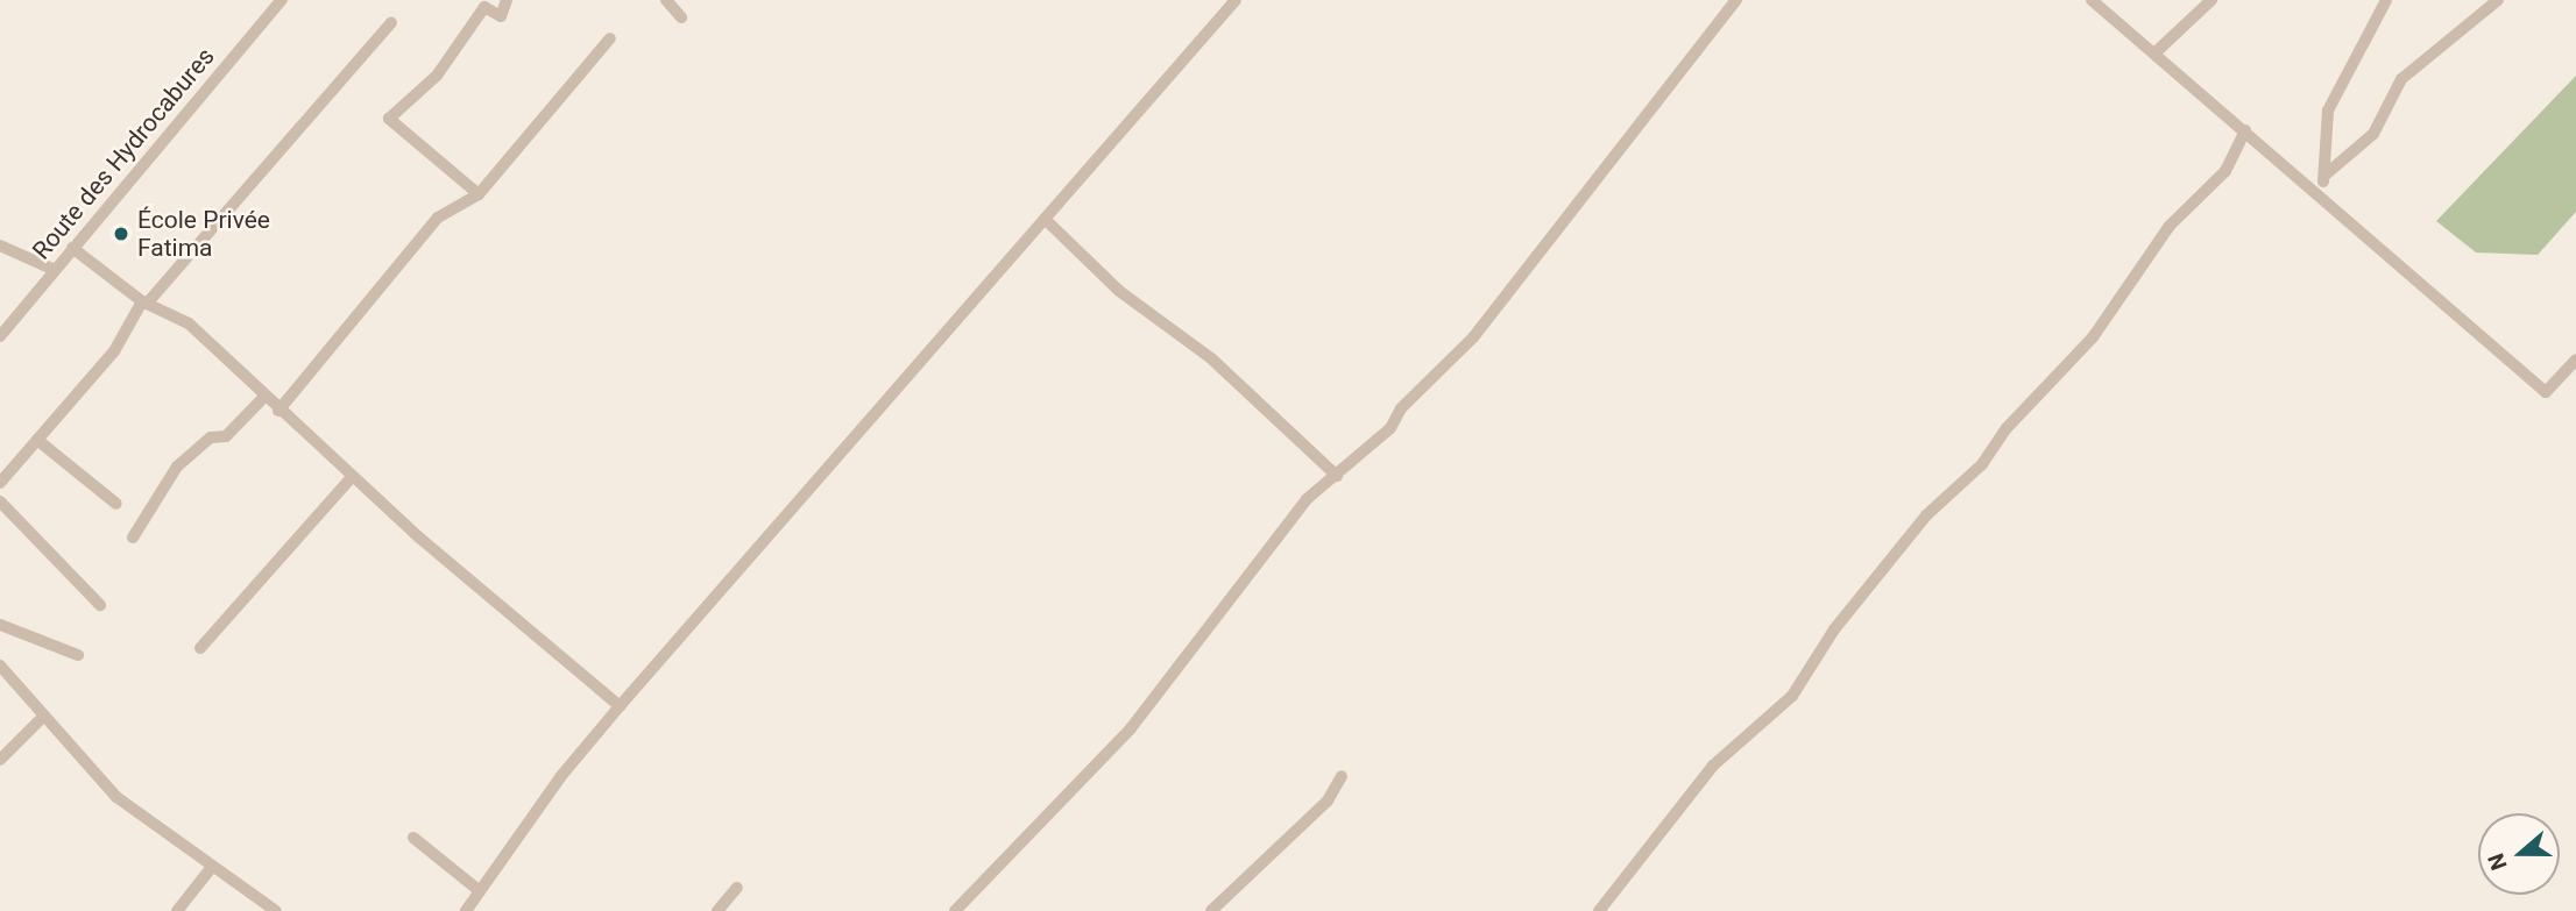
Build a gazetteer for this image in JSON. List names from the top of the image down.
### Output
{
  "streets": {
    "street": ["Route des Hydrocabures"]
  },
  "places": ["École Privée Fatima"],
  "north": "left"
}
